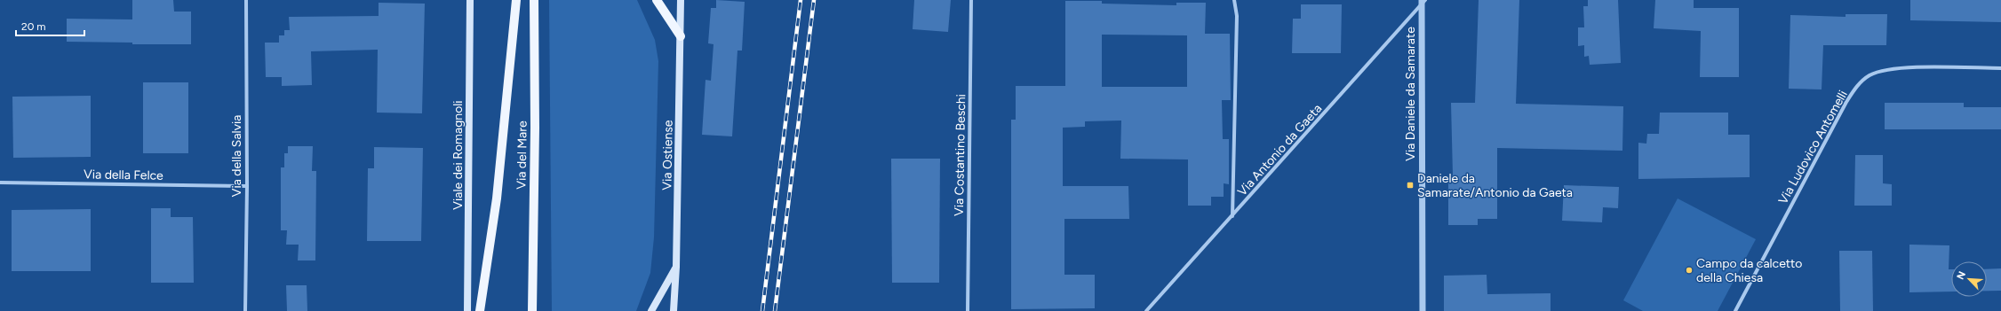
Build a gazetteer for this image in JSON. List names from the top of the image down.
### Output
{
  "streets": {
    "main road": ["Viale dei Romagnoli", "Via del Mare", "Via Ostiense"],
    "street": [
      "Via Daniele da Samarate",
      "Via Ludovico Antomelli",
      "Via Antonio da Gaeta",
      "Via Costantino Beschi",
      "Via della Salvia",
      "Via della Felce"
    ]
  },
  "crossings": [
    ["Via Daniele da Samarate", "Via Antonio da Gaeta"],
    ["Via della Salvia", "Via della Felce"]
  ],
  "places": {
    "transit": ["Daniele da Samarate/Antonio da Gaeta"],
    "other": ["Campo da calcetto della Chiesa"]
  },
  "scale_bar": "20 m",
  "north": "top left"
}
